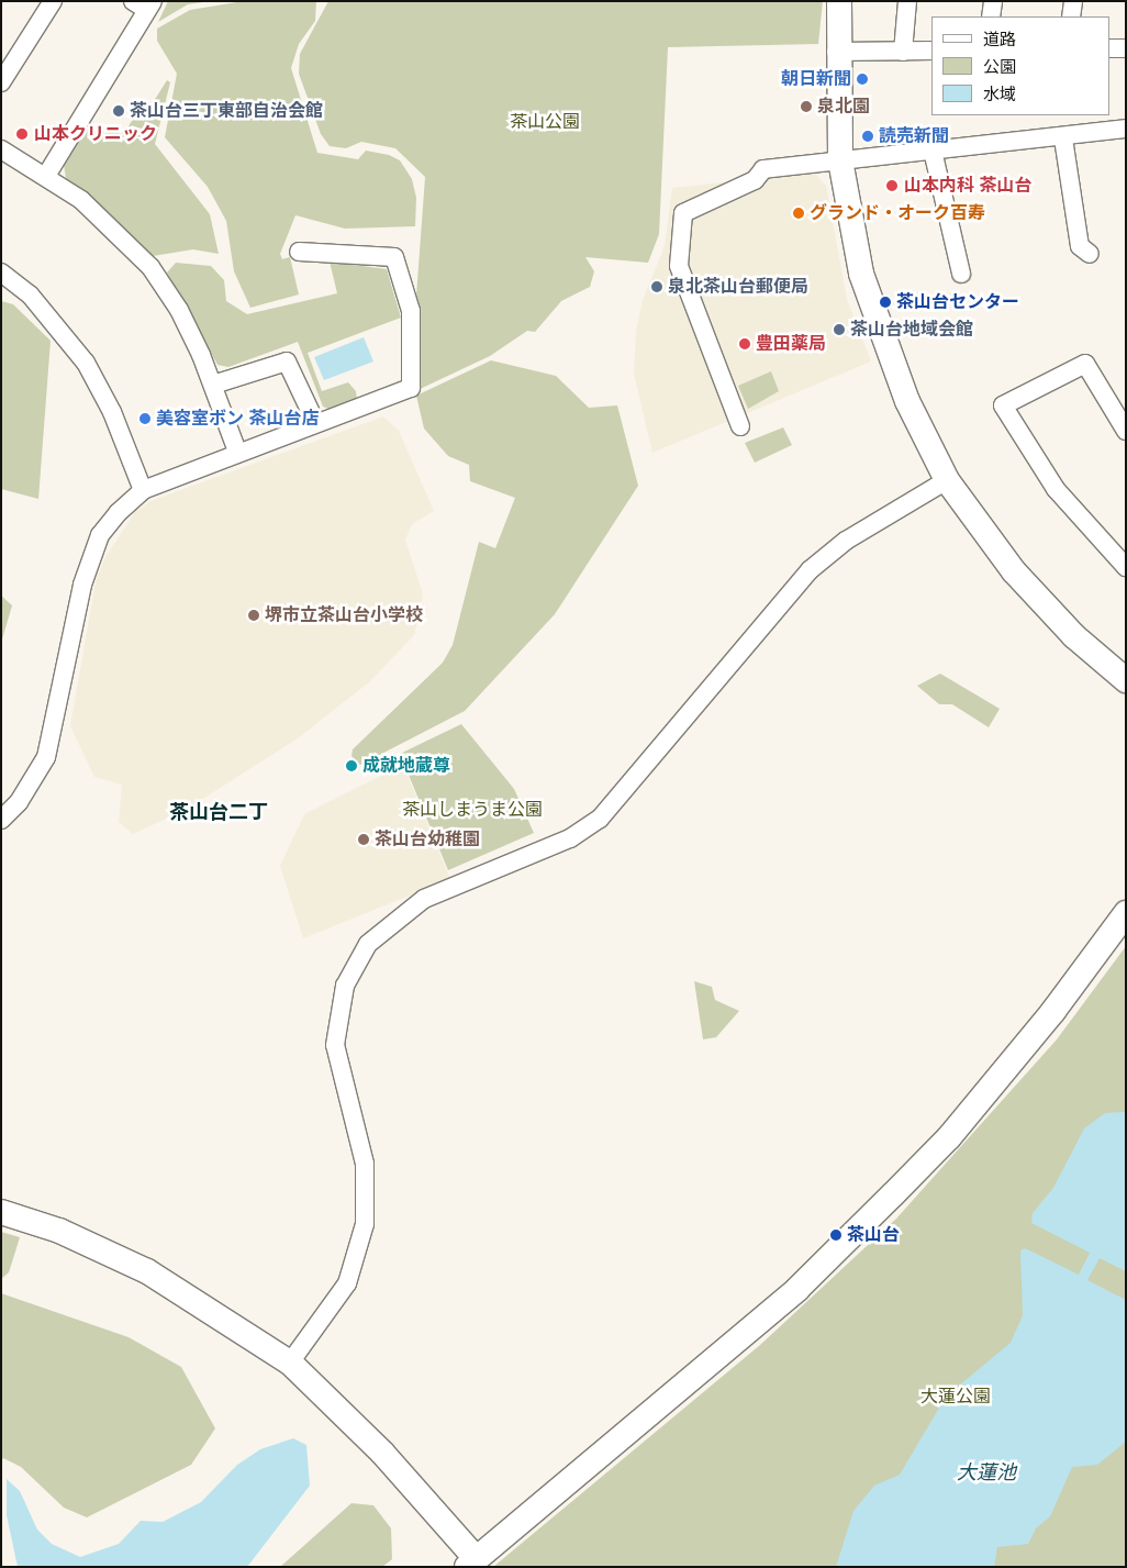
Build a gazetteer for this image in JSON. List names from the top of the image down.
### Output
{
  "districts": ["茶山台二丁"],
  "water": ["大蓮池"],
  "parks": ["茶山公園", "茶山しまうま公園", "大蓮公園"],
  "places": [
    "朝日新聞",
    "泉北園",
    "茶山台三丁東部自治会館",
    "山本クリニック",
    "読売新聞",
    "山本内科 茶山台",
    "グランド・オーク百寿",
    "泉北茶山台郵便局",
    "茶山台センター",
    "茶山台地域会館",
    "豊田薬局",
    "美容室ボン 茶山台店",
    "堺市立茶山台小学校",
    "成就地蔵尊",
    "茶山台幼稚園",
    "茶山台"
  ],
  "legend": ["道路", "公園", "水域"]
}
